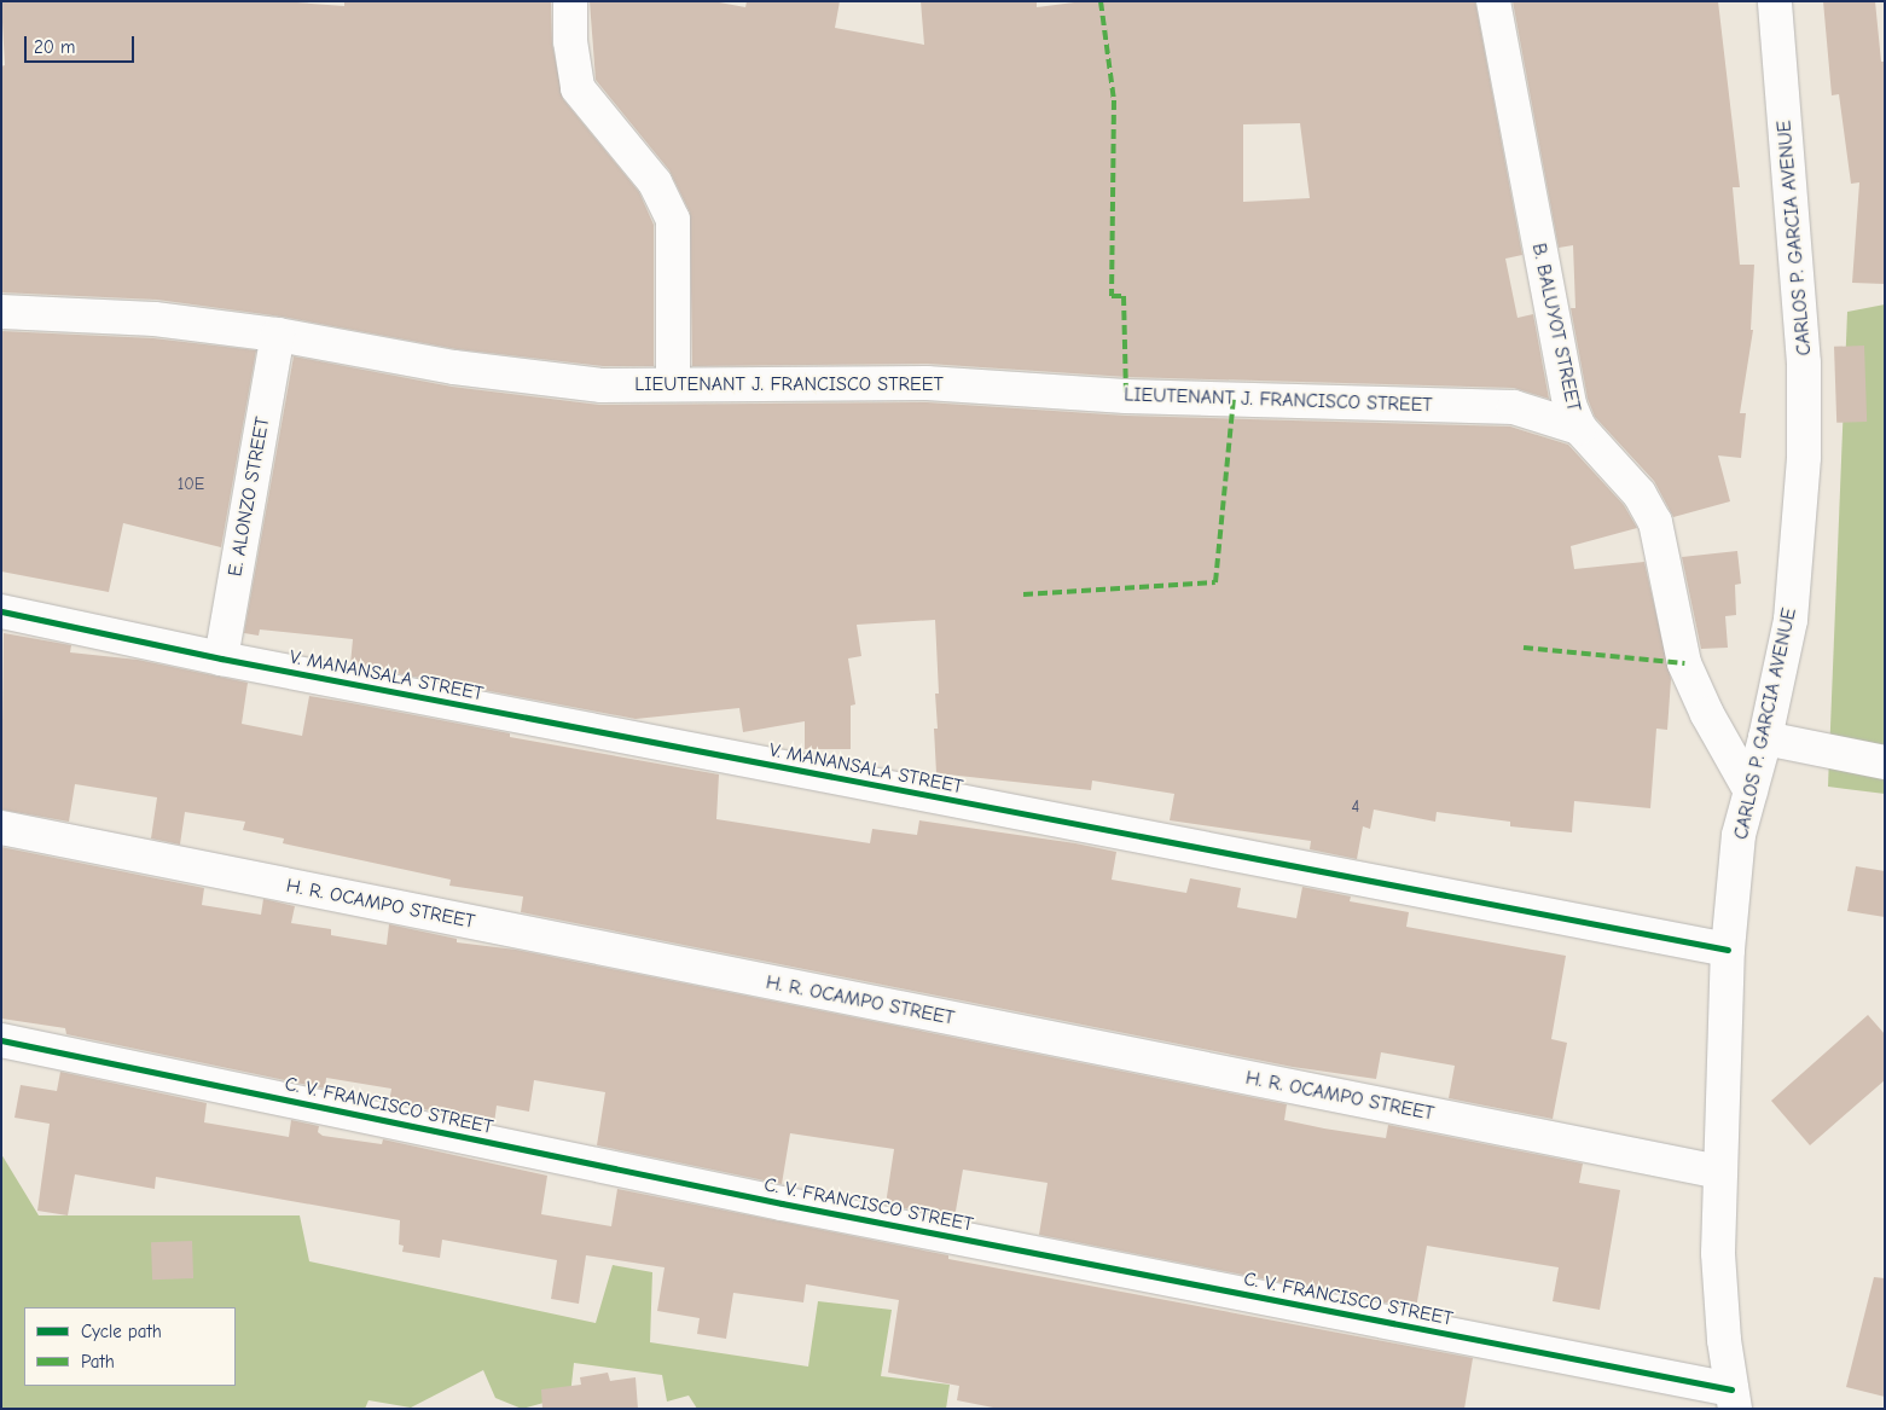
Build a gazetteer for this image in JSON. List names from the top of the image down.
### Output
{
  "streets": {
    "street": [
      "CARLOS P. GARCIA AVENUE",
      "B. BALUYOT STREET",
      "LIEUTENANT J. FRANCISCO STREET",
      "E. ALONZO STREET",
      "V. MANANSALA STREET",
      "H. R. OCAMPO STREET",
      "C. V. FRANCISCO STREET"
    ]
  },
  "crossings": [
    ["CARLOS P. GARCIA AVENUE", "B. BALUYOT STREET"],
    ["CARLOS P. GARCIA AVENUE", "V. MANANSALA STREET"],
    ["CARLOS P. GARCIA AVENUE", "H. R. OCAMPO STREET"],
    ["CARLOS P. GARCIA AVENUE", "C. V. FRANCISCO STREET"],
    ["B. BALUYOT STREET", "LIEUTENANT J. FRANCISCO STREET"],
    ["LIEUTENANT J. FRANCISCO STREET", "E. ALONZO STREET"],
    ["E. ALONZO STREET", "V. MANANSALA STREET"]
  ],
  "house_numbers": ["10E", "4"],
  "legend": ["Cycle path", "Path"],
  "scale_bar": "20 m"
}
